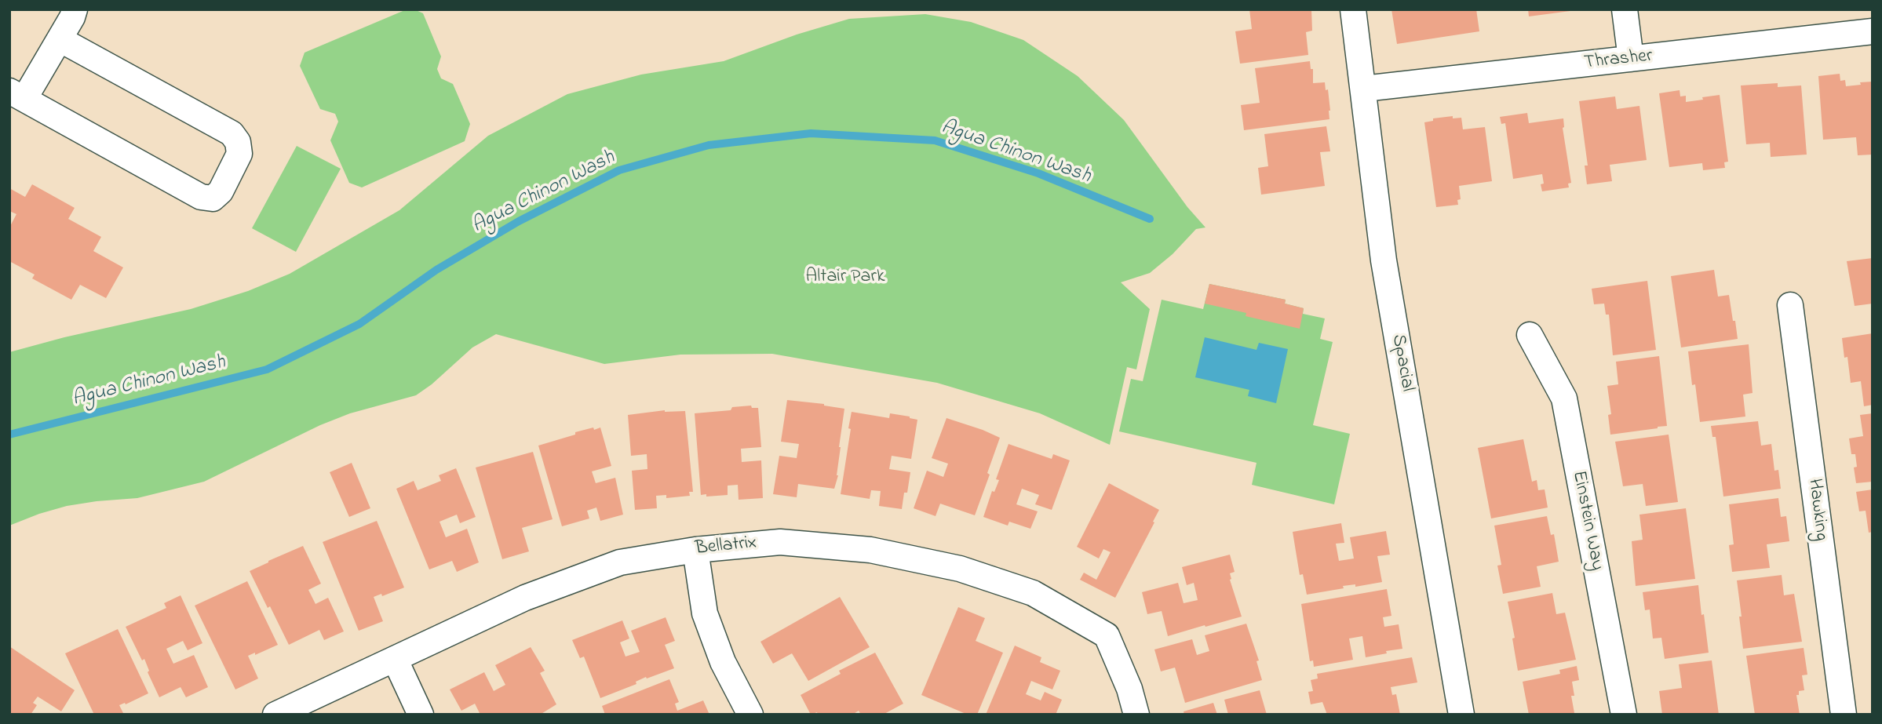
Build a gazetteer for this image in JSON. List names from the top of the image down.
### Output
{
  "streets": {
    "street": [
      "Thrasher",
      "Spacial",
      "Hawking",
      "Einstein Way",
      "Bellatrix"
    ]
  },
  "crossings": [
    ["Thrasher", "Spacial"]
  ],
  "water": ["Agua Chinon Wash"],
  "parks": ["Altair Park"]
}
